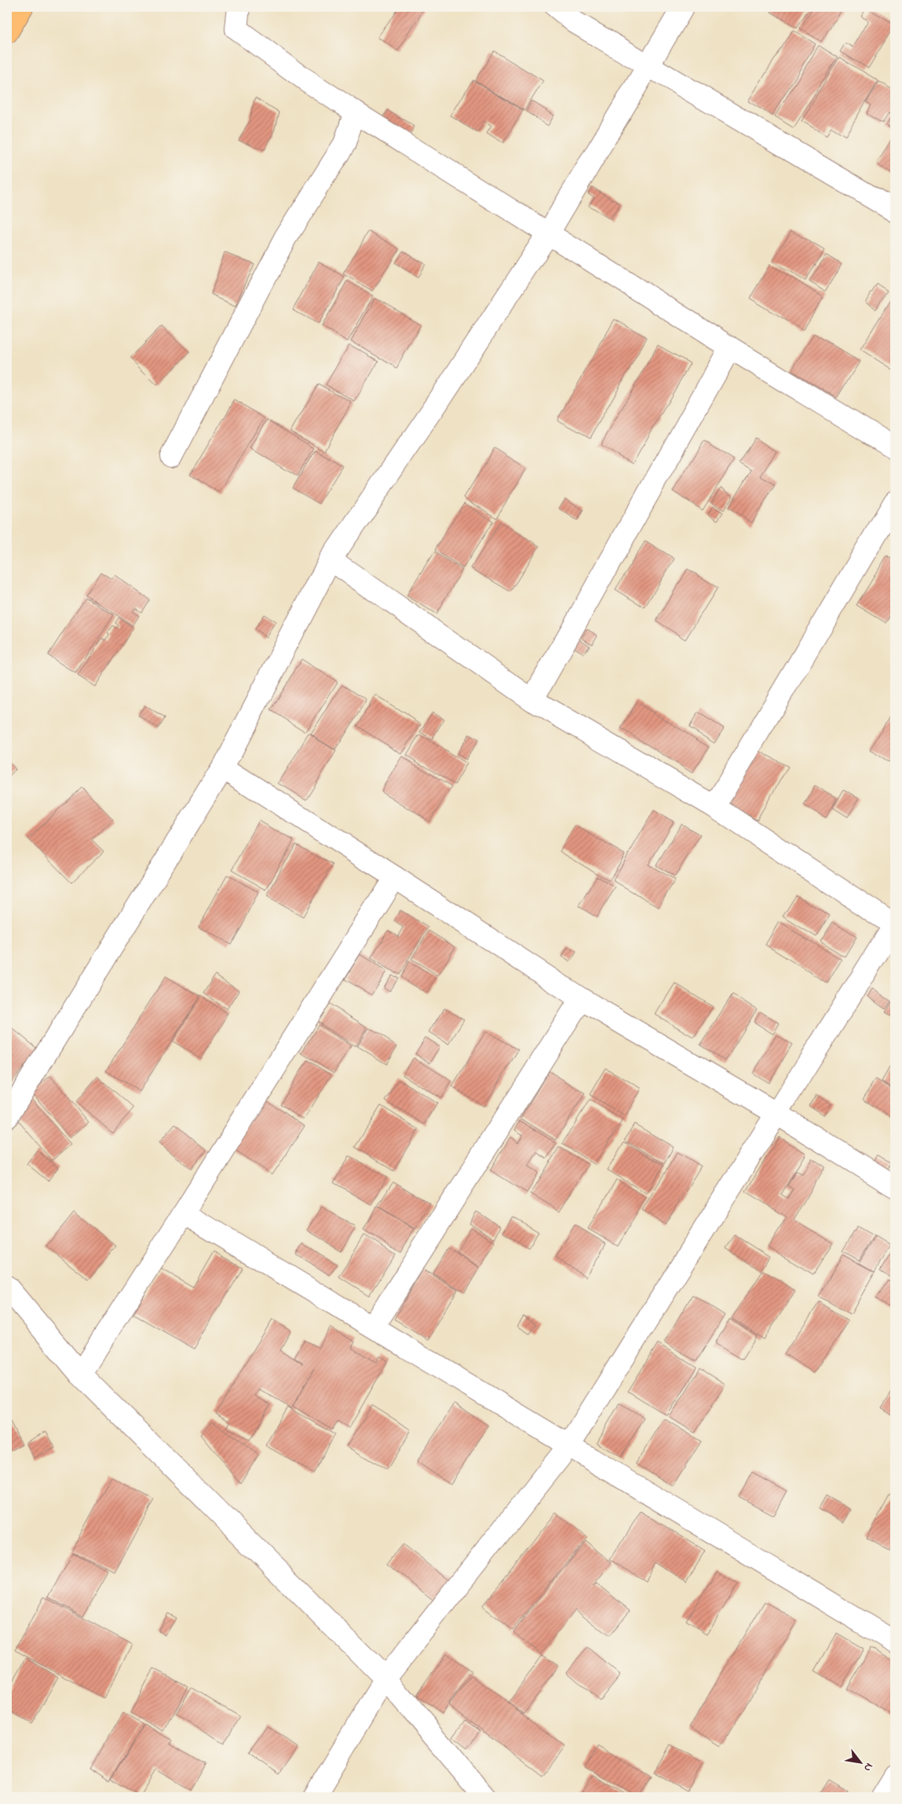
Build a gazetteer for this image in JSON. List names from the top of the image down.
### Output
{
  "north": "bottom right"
}
